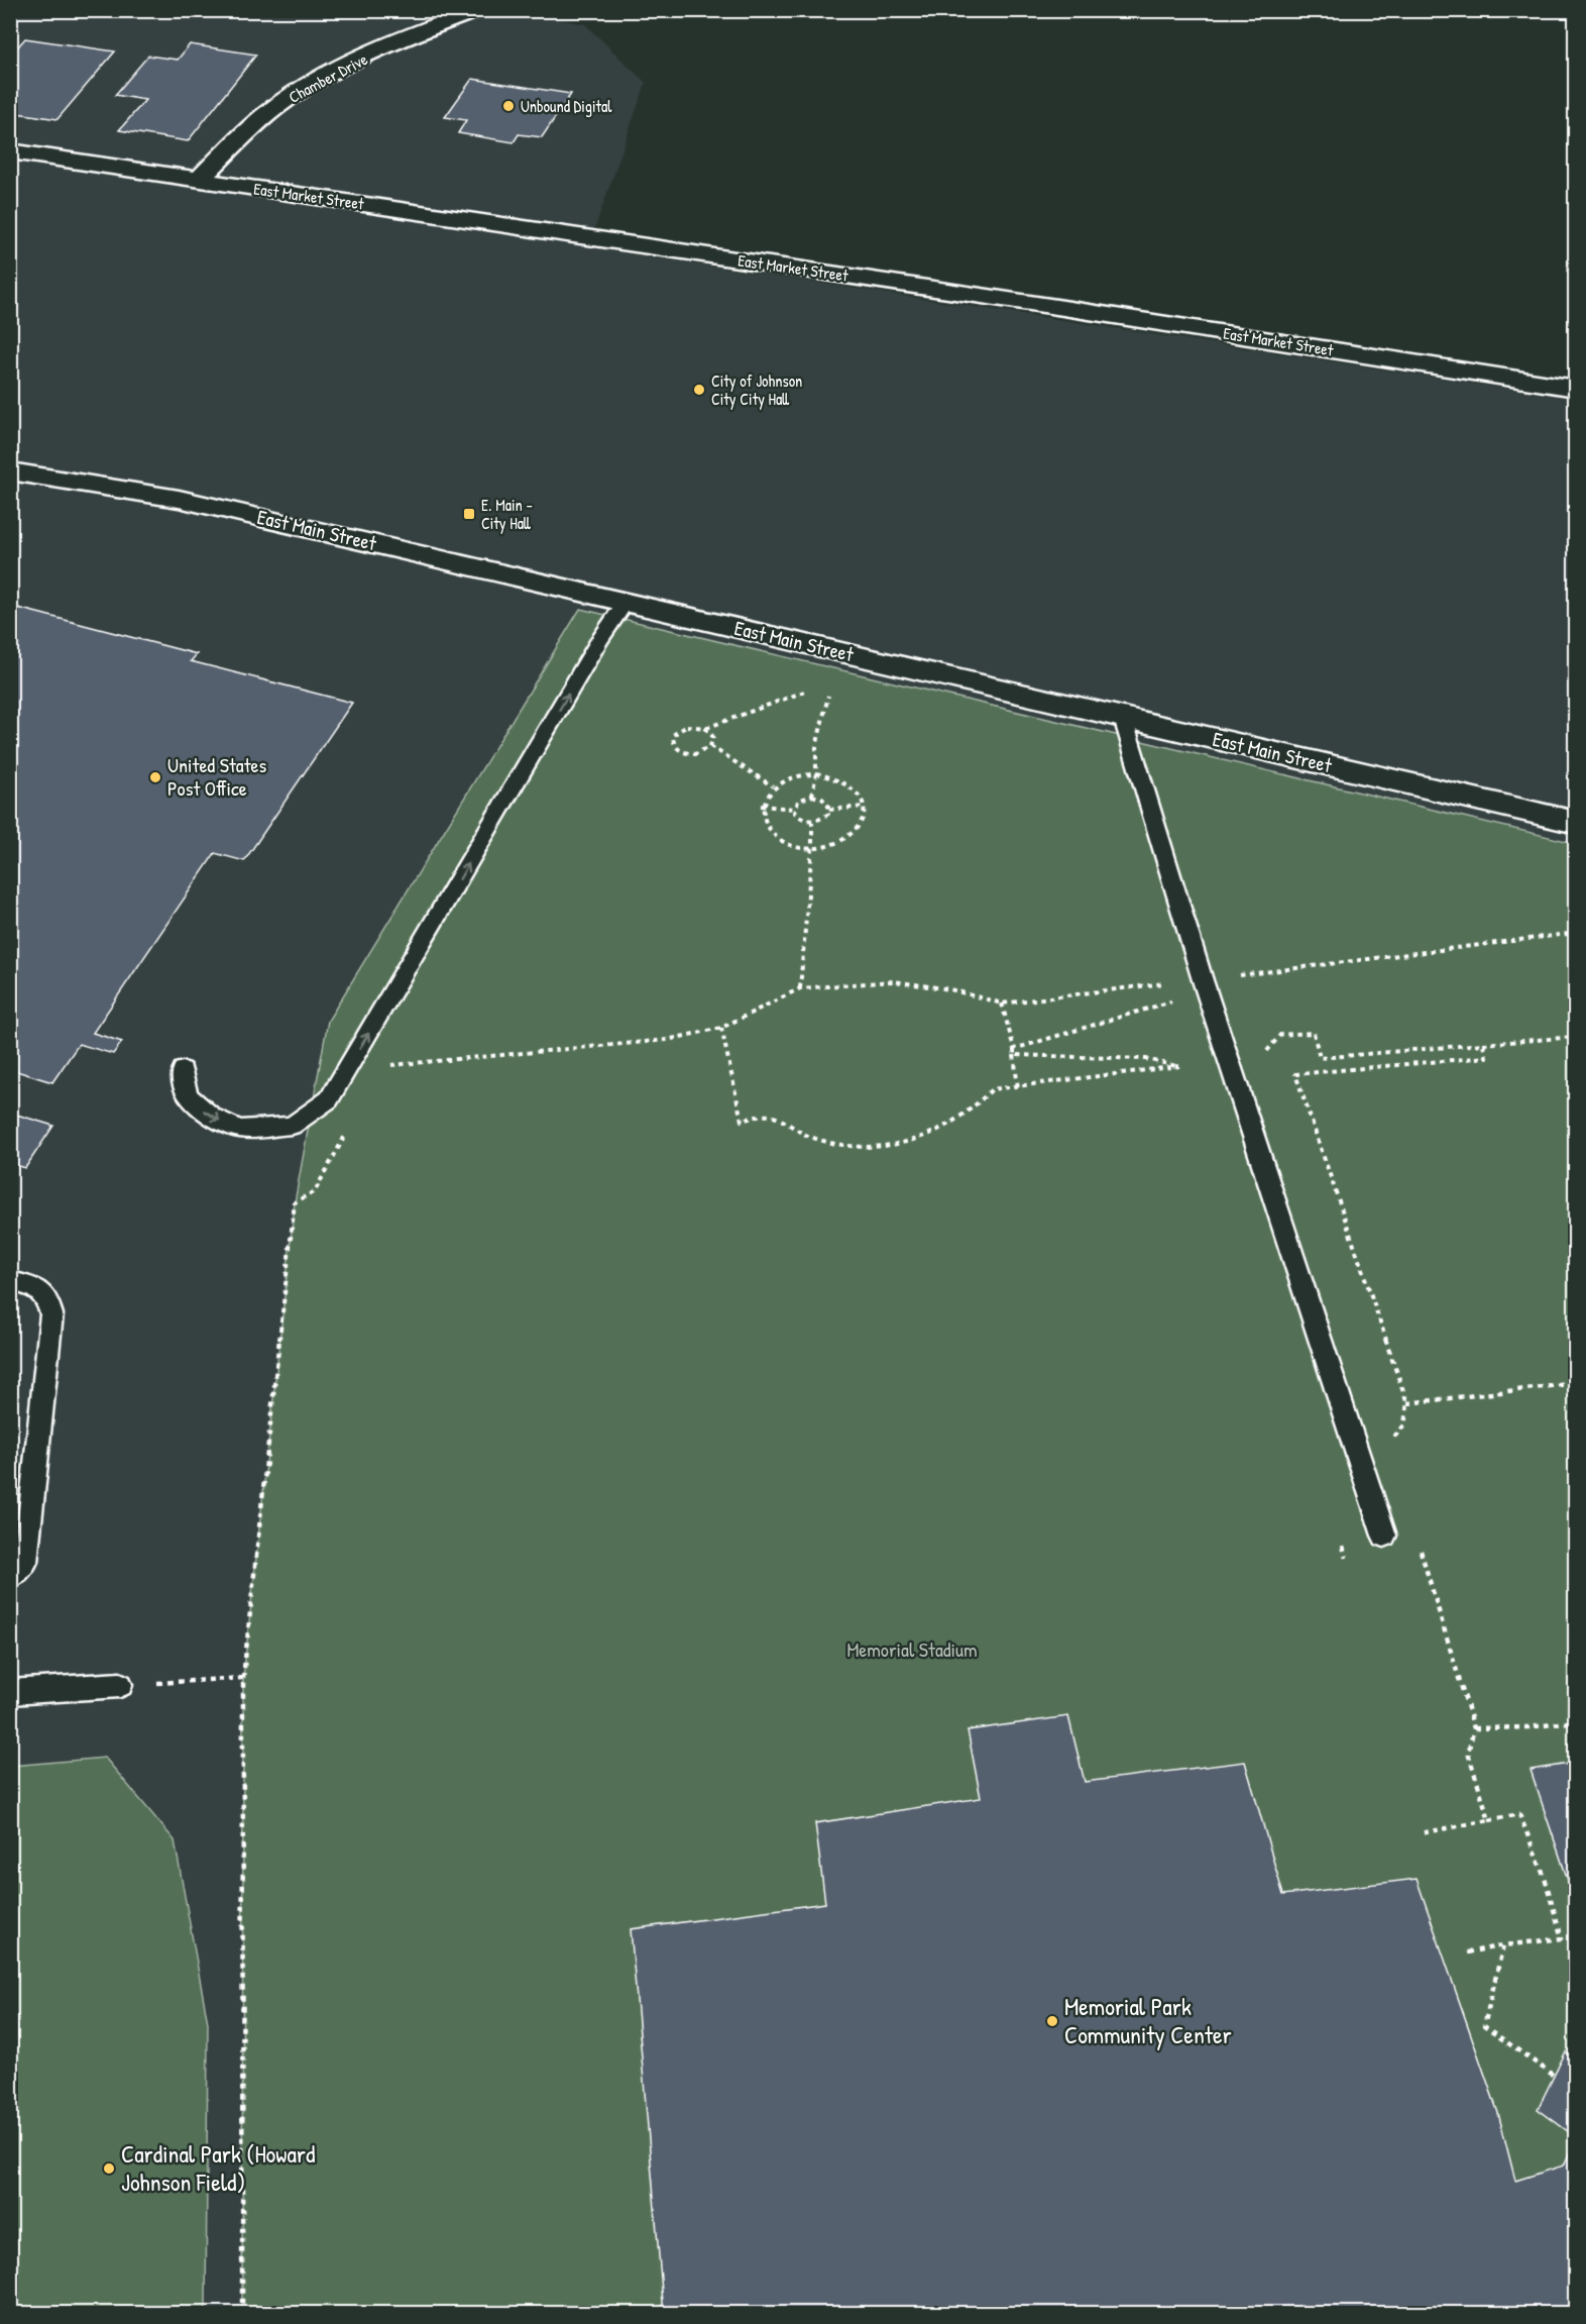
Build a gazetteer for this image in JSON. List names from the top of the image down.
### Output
{
  "streets": {
    "street": ["Chamber Drive", "East Market Street", "East Main Street"]
  },
  "crossings": [
    ["Chamber Drive", "East Market Street"]
  ],
  "parks": ["Memorial Stadium"],
  "places": {
    "other": [
      "Unbound Digital",
      "City of Johnson City City Hall",
      "United States Post Office",
      "Memorial Park Community Center",
      "Cardinal Park (Howard Johnson Field)"
    ],
    "transit": ["E. Main - City Hall"]
  }
}
